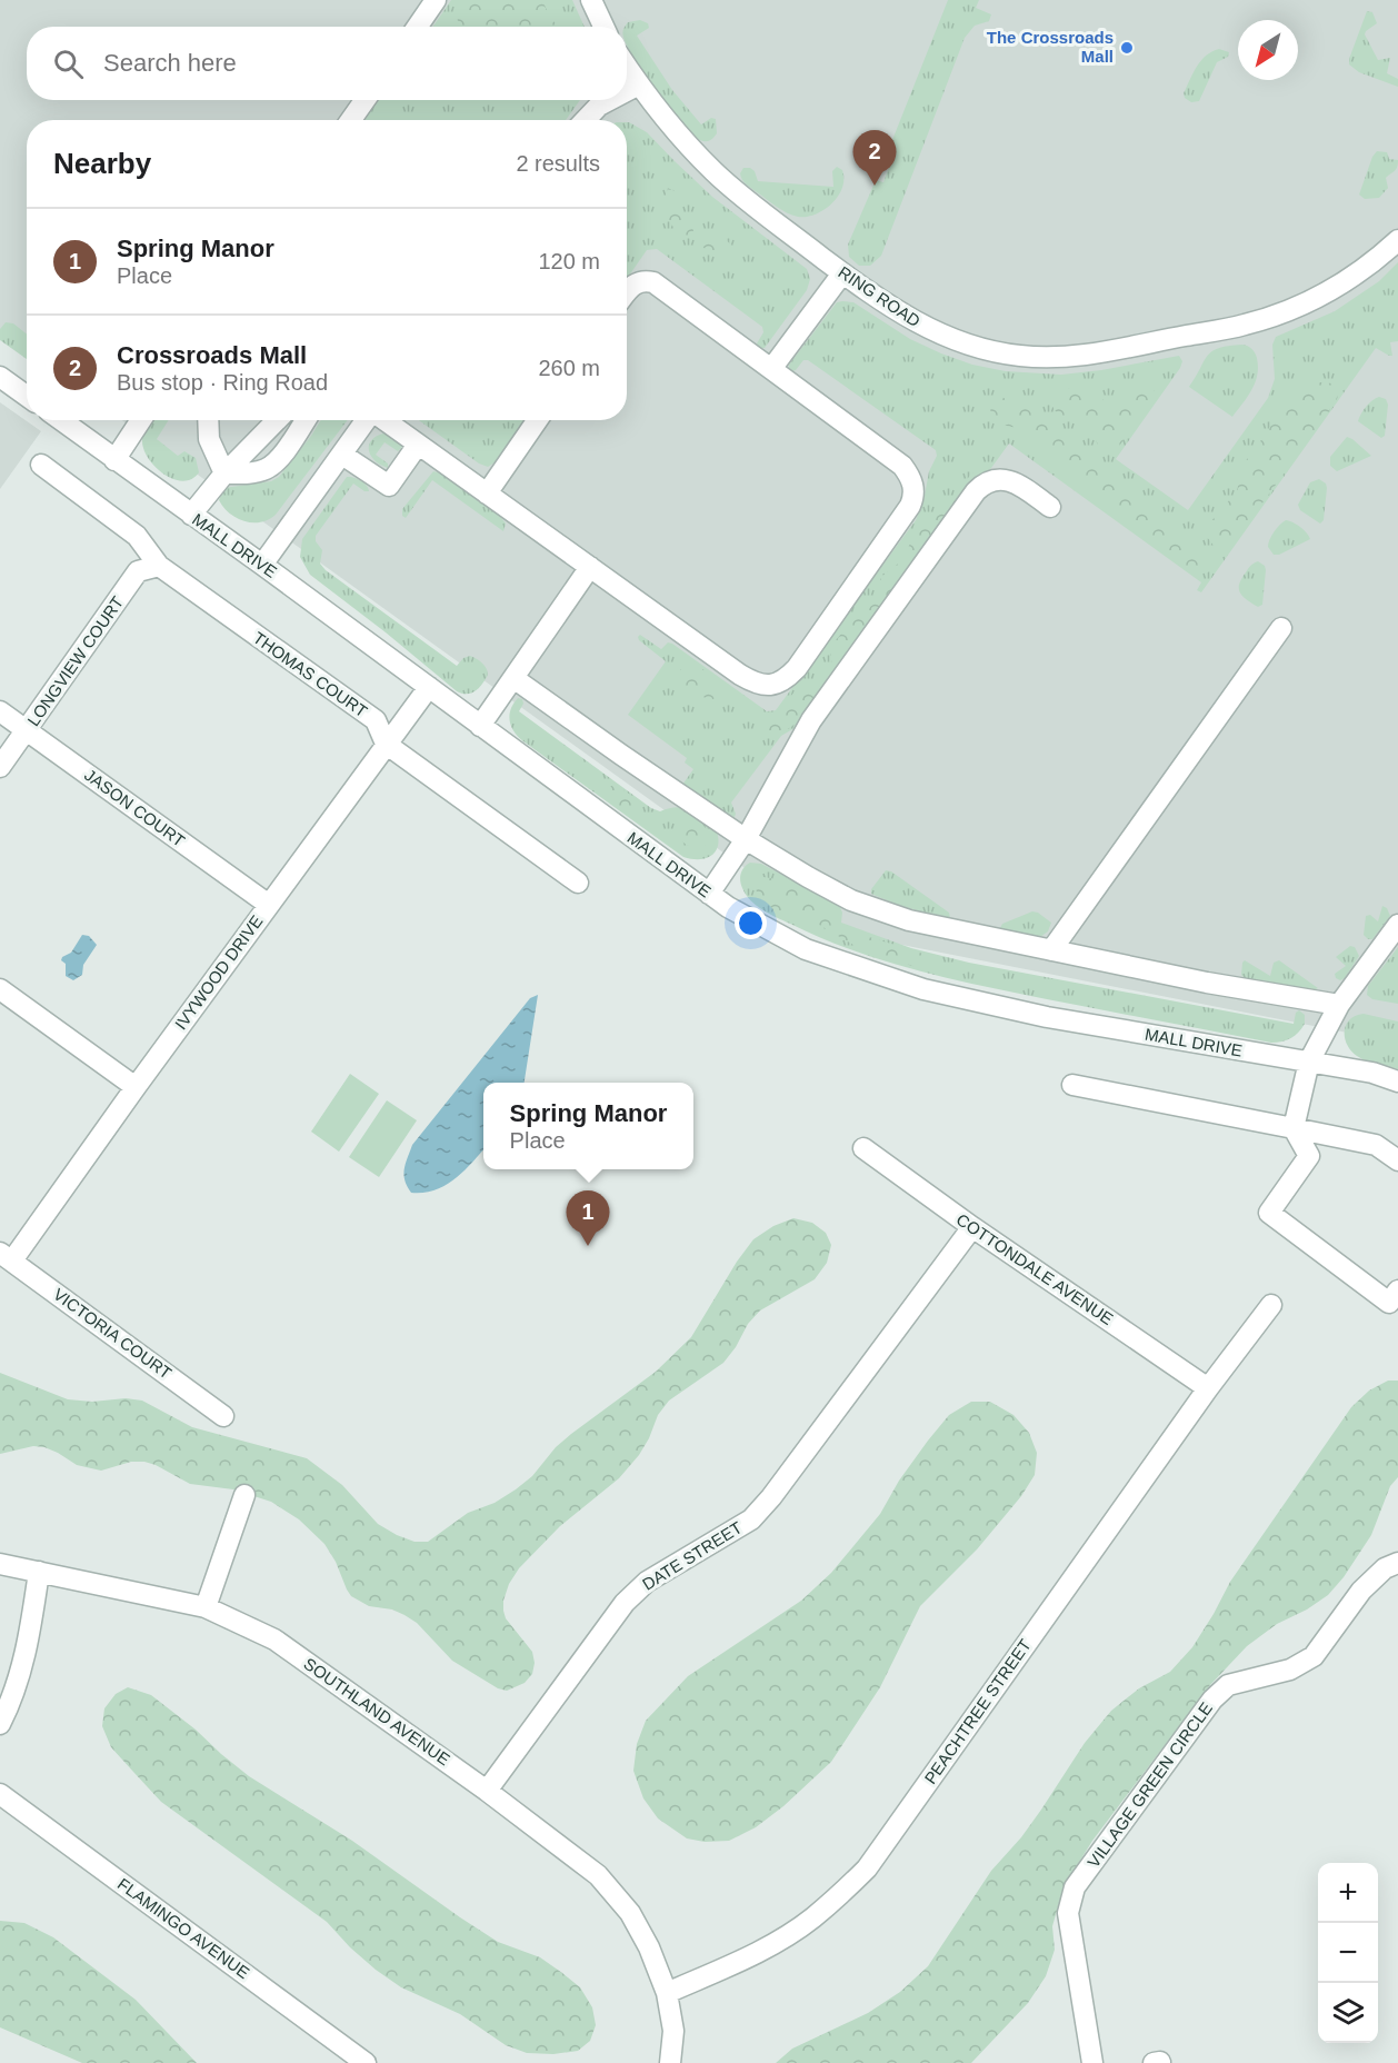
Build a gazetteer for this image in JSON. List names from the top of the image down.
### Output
{
  "streets": {
    "street": [
      "RING ROAD",
      "MALL DRIVE",
      "LONGVIEW COURT",
      "THOMAS COURT",
      "JASON COURT",
      "IVYWOOD DRIVE",
      "COTTONDALE AVENUE",
      "VICTORIA COURT",
      "DATE STREET",
      "SOUTHLAND AVENUE",
      "PEACHTREE STREET",
      "VILLAGE GREEN CIRCLE",
      "FLAMINGO AVENUE"
    ]
  },
  "crossings": [
    ["MALL DRIVE", "IVYWOOD DRIVE"],
    ["LONGVIEW COURT", "THOMAS COURT"],
    ["LONGVIEW COURT", "JASON COURT"],
    ["THOMAS COURT", "IVYWOOD DRIVE"],
    ["JASON COURT", "IVYWOOD DRIVE"],
    ["IVYWOOD DRIVE", "VICTORIA COURT"],
    ["COTTONDALE AVENUE", "DATE STREET"],
    ["COTTONDALE AVENUE", "PEACHTREE STREET"],
    ["DATE STREET", "SOUTHLAND AVENUE"],
    ["SOUTHLAND AVENUE", "PEACHTREE STREET"]
  ],
  "places": ["The Crossroads Mall"],
  "north": "bottom left",
  "page": {
    "search": "Search here",
    "heading": ["Nearby", "2 results"],
    "pins": ["2", "1"],
    "list": [
      {
        "mark": "1",
        "name": "Spring Manor",
        "note": "Place",
        "value": "120 m"
      },
      {
        "mark": "2",
        "name": "Crossroads Mall",
        "note": "Bus stop · Ring Road",
        "value": "260 m"
      }
    ],
    "popup": ["Spring Manor", "Place"],
    "map_buttons": ["+", "−"]
  }
}
